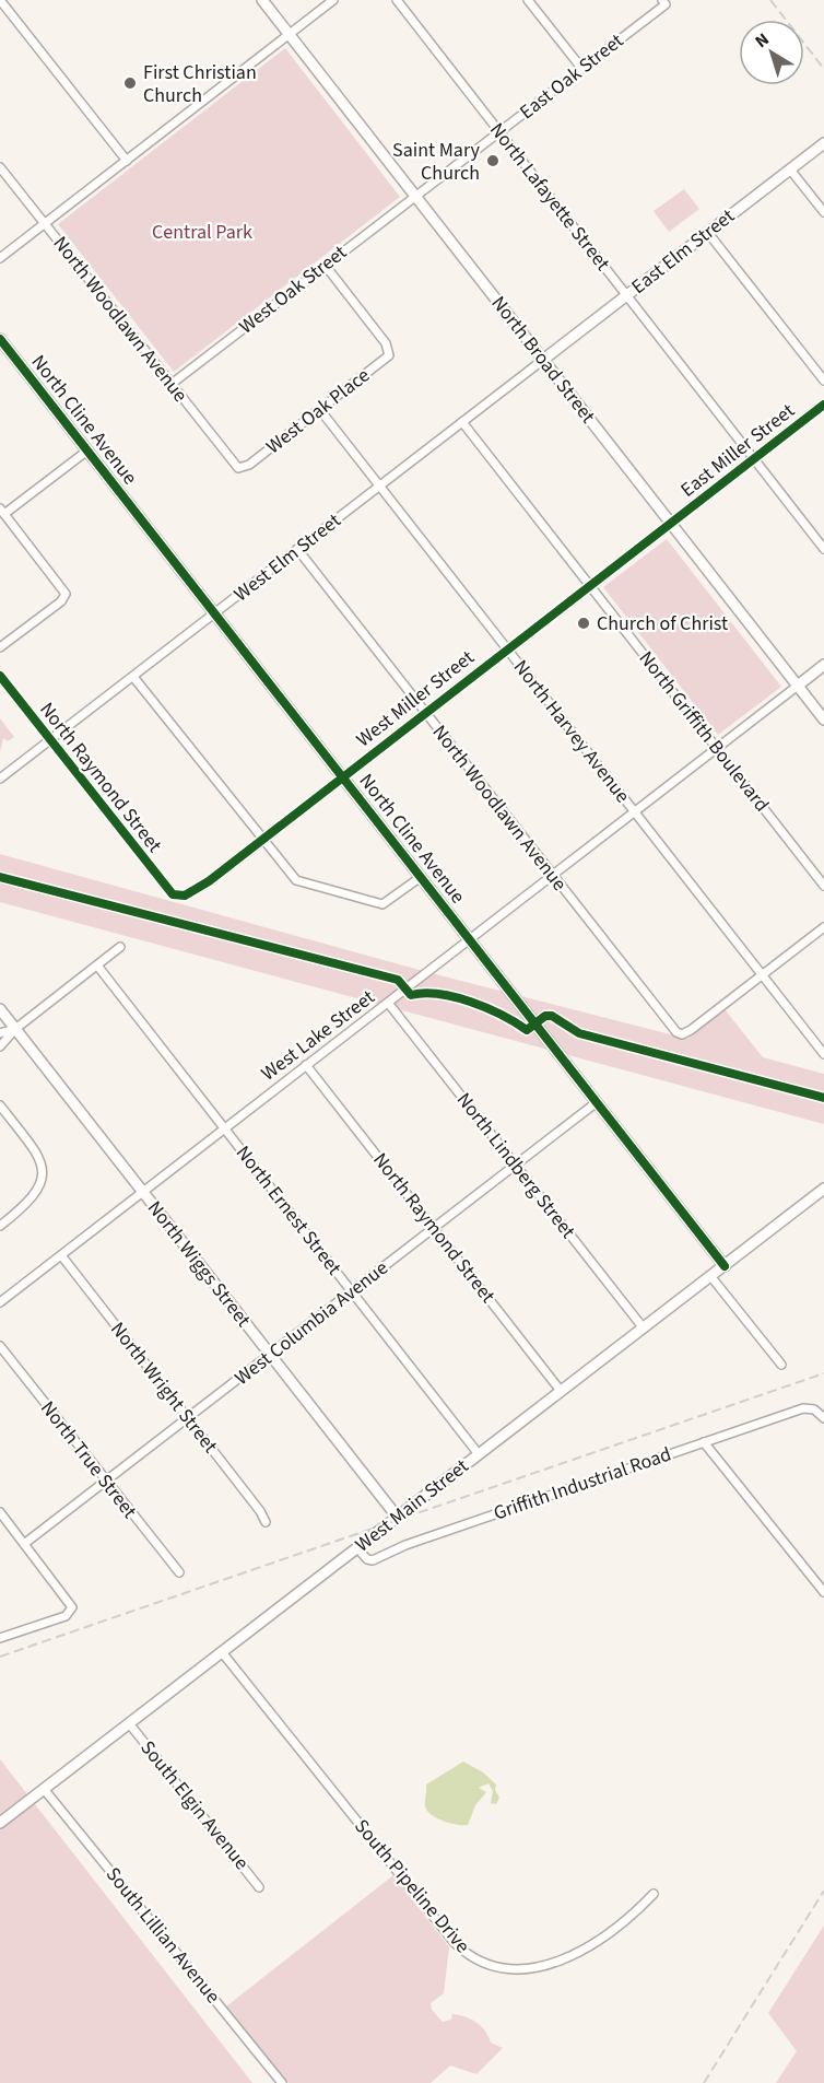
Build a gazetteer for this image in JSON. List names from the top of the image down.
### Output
{
  "streets": {
    "street": [
      "East Oak Street",
      "North Lafayette Street",
      "East Elm Street",
      "West Oak Street",
      "North Woodlawn Avenue",
      "North Broad Street",
      "West Oak Place",
      "North Cline Avenue",
      "East Miller Street",
      "West Elm Street",
      "West Miller Street",
      "North Harvey Avenue",
      "North Griffith Boulevard",
      "North Raymond Street",
      "West Lake Street",
      "North Lindberg Street",
      "North Ernest Street",
      "North Wiggs Street",
      "West Columbia Avenue",
      "North Wright Street",
      "North True Street",
      "Griffith Industrial Road",
      "West Main Street",
      "South Elgin Avenue",
      "South Pipeline Drive",
      "South Lillian Avenue"
    ]
  },
  "crossings": [
    ["East Oak Street", "North Lafayette Street"],
    ["East Oak Street", "West Oak Street"],
    ["East Oak Street", "North Broad Street"],
    ["North Lafayette Street", "East Elm Street"],
    ["North Lafayette Street", "East Miller Street"],
    ["East Elm Street", "North Broad Street"],
    ["East Elm Street", "West Elm Street"],
    ["West Oak Street", "North Woodlawn Avenue"],
    ["West Oak Street", "North Broad Street"],
    ["West Oak Street", "West Oak Place"],
    ["North Woodlawn Avenue", "West Oak Place"],
    ["North Woodlawn Avenue", "West Elm Street"],
    ["North Woodlawn Avenue", "West Miller Street"],
    ["North Woodlawn Avenue", "North Harvey Avenue"],
    ["North Woodlawn Avenue", "West Lake Street"],
    ["North Broad Street", "East Miller Street"],
    ["North Broad Street", "West Elm Street"],
    ["North Broad Street", "West Miller Street"],
    ["North Broad Street", "West Lake Street"],
    ["West Oak Place", "North Harvey Avenue"],
    ["North Cline Avenue", "West Elm Street"],
    ["North Cline Avenue", "West Miller Street"],
    ["North Cline Avenue", "West Lake Street"],
    ["North Cline Avenue", "West Columbia Avenue"],
    ["North Cline Avenue", "West Main Street"],
    ["East Miller Street", "West Miller Street"],
    ["West Elm Street", "North Harvey Avenue"],
    ["West Elm Street", "North Griffith Boulevard"],
    ["West Elm Street", "North Raymond Street"],
    ["West Miller Street", "North Harvey Avenue"],
    ["West Miller Street", "North Griffith Boulevard"],
    ["West Miller Street", "North Raymond Street"],
    ["North Harvey Avenue", "West Lake Street"],
    ["North Griffith Boulevard", "West Lake Street"],
    ["North Raymond Street", "West Lake Street"],
    ["North Raymond Street", "West Columbia Avenue"],
    ["North Raymond Street", "West Main Street"],
    ["West Lake Street", "North Lindberg Street"],
    ["West Lake Street", "North Ernest Street"],
    ["West Lake Street", "North Wiggs Street"],
    ["West Lake Street", "North Wright Street"],
    ["North Lindberg Street", "West Columbia Avenue"],
    ["North Lindberg Street", "West Main Street"],
    ["North Ernest Street", "West Columbia Avenue"],
    ["North Ernest Street", "West Main Street"],
    ["North Wiggs Street", "West Columbia Avenue"],
    ["North Wiggs Street", "West Main Street"],
    ["West Columbia Avenue", "North Wright Street"],
    ["West Columbia Avenue", "North True Street"],
    ["Griffith Industrial Road", "West Main Street"],
    ["West Main Street", "South Elgin Avenue"],
    ["West Main Street", "South Pipeline Drive"],
    ["West Main Street", "South Lillian Avenue"]
  ],
  "parks": ["Central Park"],
  "places": ["First Christian Church", "Saint Mary Church", "Church of Christ"],
  "north": "top left"
}
